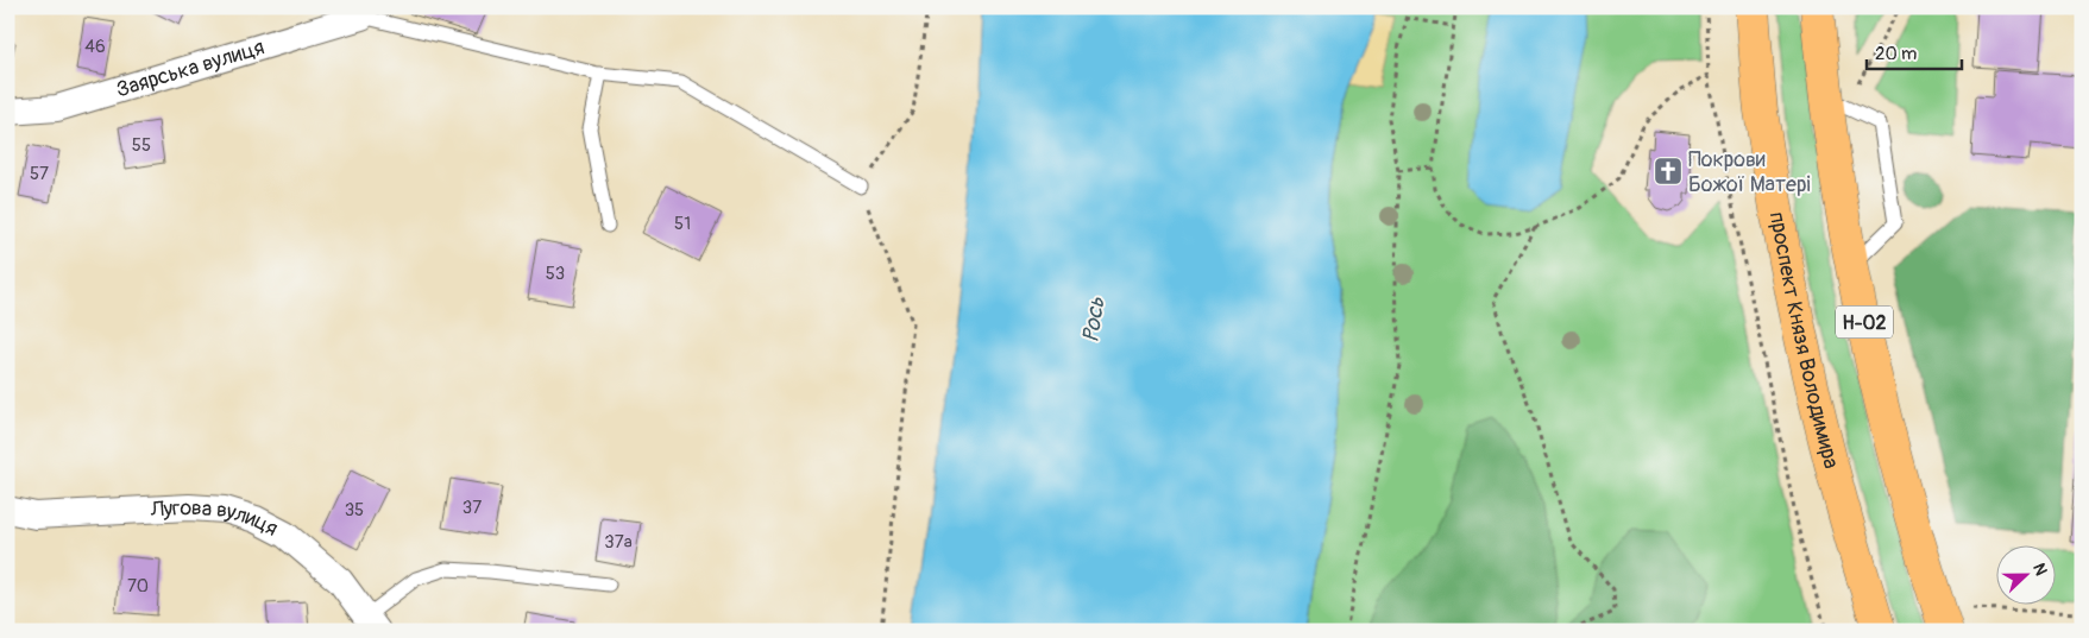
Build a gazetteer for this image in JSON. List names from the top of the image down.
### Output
{
  "streets": {
    "main road": ["Н-02", "проспект Князя Володимира"],
    "street": ["Заярська вулиця", "Лугова вулиця"]
  },
  "water": ["Рось"],
  "places": {
    "church": ["Покрови Божої Матері"]
  },
  "house_numbers": [
    "46",
    "55",
    "57",
    "51",
    "53",
    "37",
    "35",
    "37а",
    "70"
  ],
  "scale_bar": "20 m",
  "north": "right"
}
